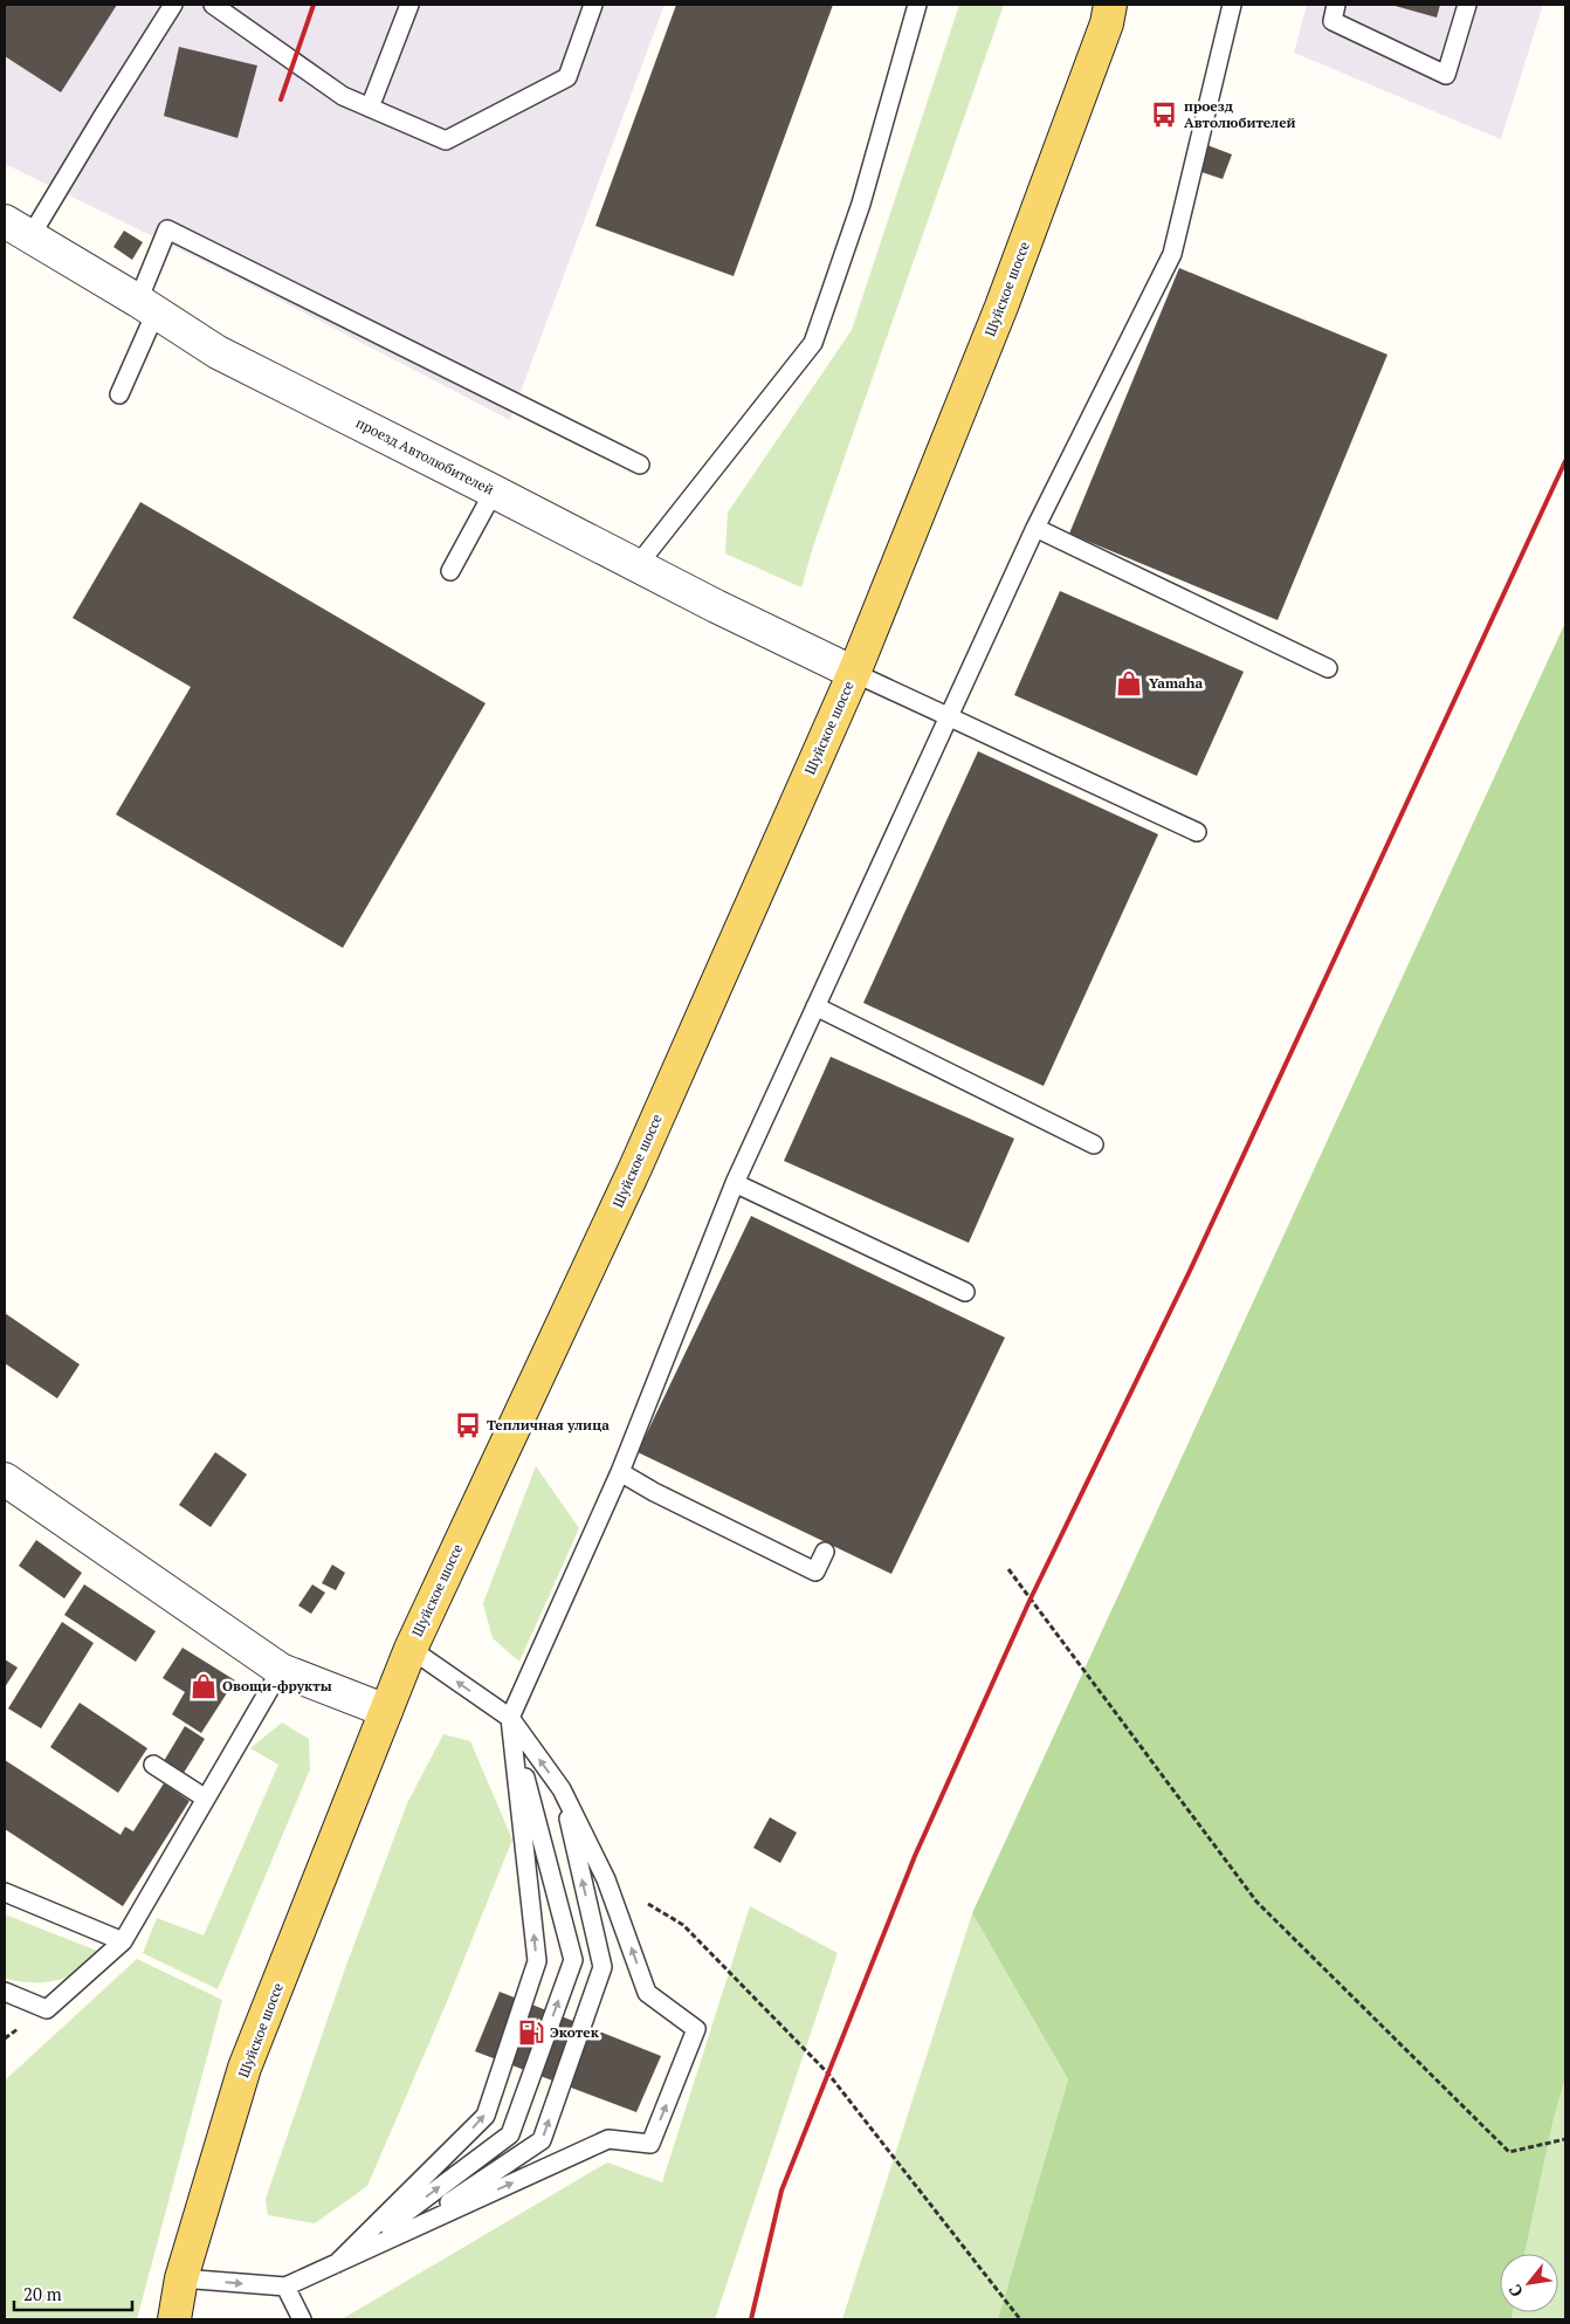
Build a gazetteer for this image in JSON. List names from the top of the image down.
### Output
{
  "streets": {
    "main road": ["Шуйское шоссе"],
    "street": ["проезд Автолюбителей"]
  },
  "crossings": [
    ["Шуйское шоссе", "проезд Автолюбителей"]
  ],
  "places": {
    "bus stop": ["проезд Автолюбителей", "Тепличная улица"],
    "shop": ["Yamaha", "Овощи-фрукты"],
    "fuel station": ["Экотек"]
  },
  "scale_bar": "20 m",
  "north": "bottom left"
}
